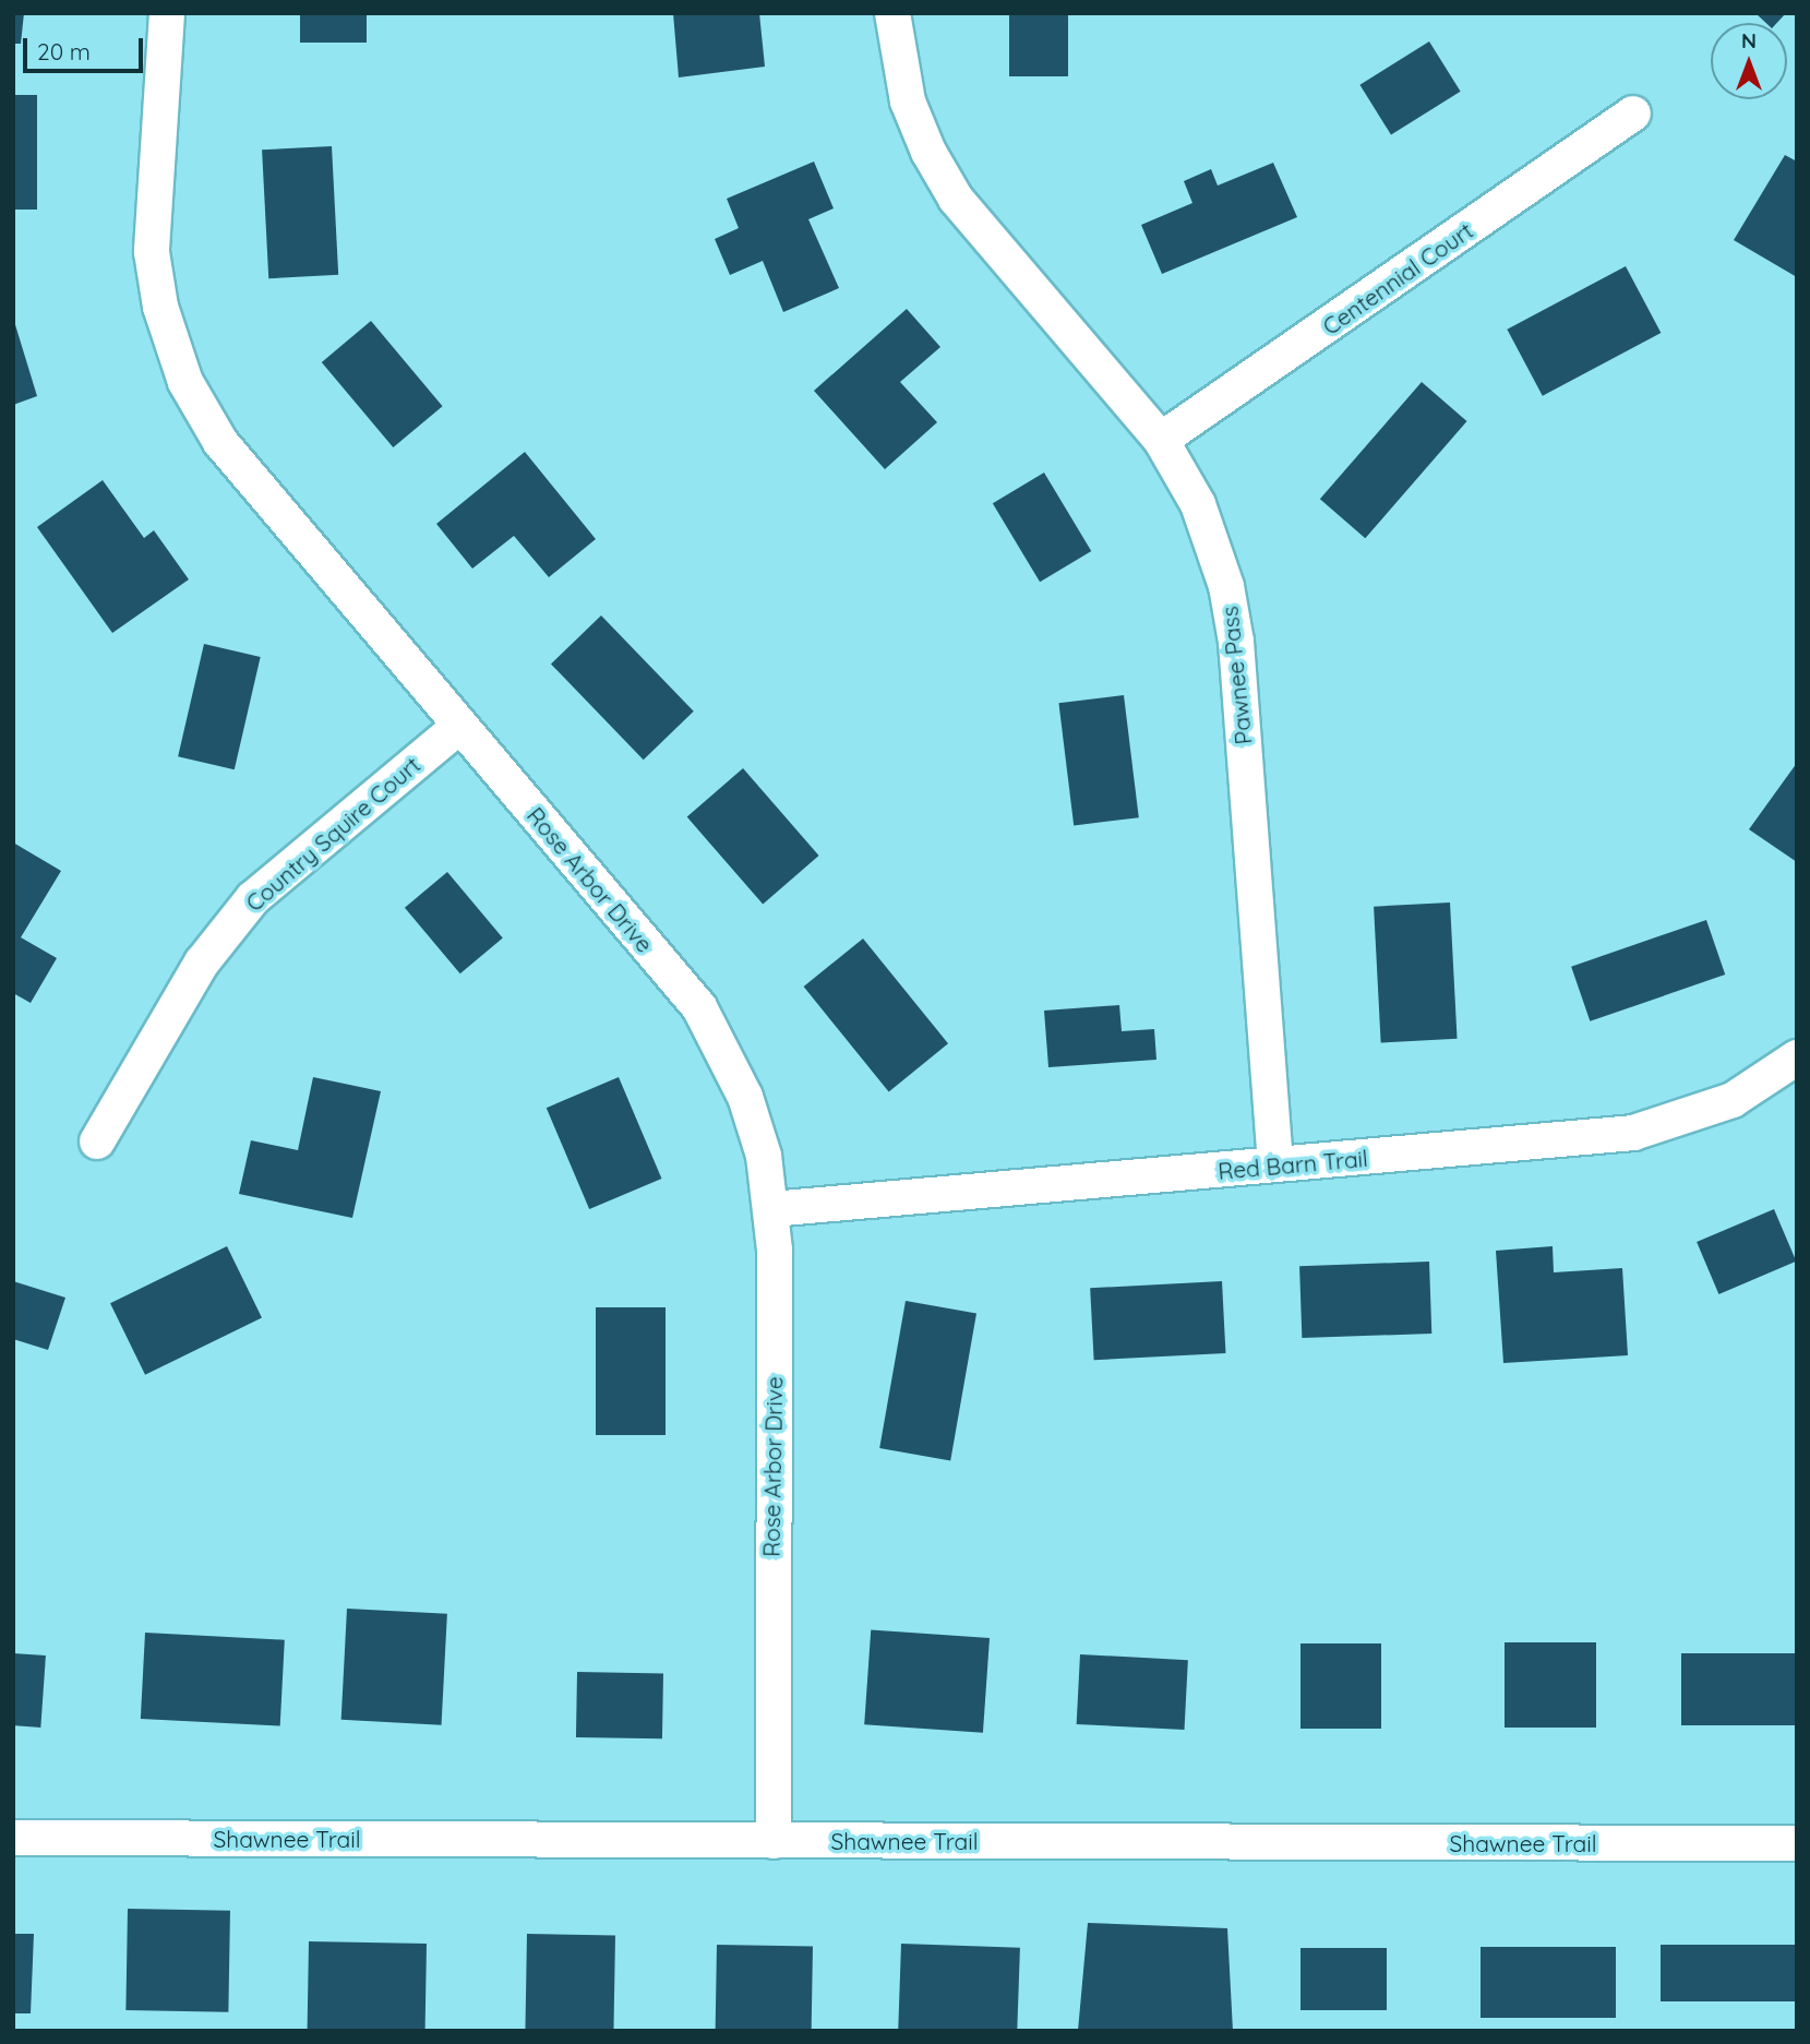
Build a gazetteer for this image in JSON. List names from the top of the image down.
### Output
{
  "streets": {
    "street": [
      "Centennial Court",
      "Pawnee Pass",
      "Country Squire Court",
      "Rose Arbor Drive",
      "Red Barn Trail",
      "Shawnee Trail"
    ]
  },
  "crossings": [
    ["Centennial Court", "Pawnee Pass"],
    ["Pawnee Pass", "Red Barn Trail"],
    ["Country Squire Court", "Rose Arbor Drive"],
    ["Rose Arbor Drive", "Red Barn Trail"],
    ["Rose Arbor Drive", "Shawnee Trail"]
  ],
  "scale_bar": "20 m",
  "north": "top"
}
